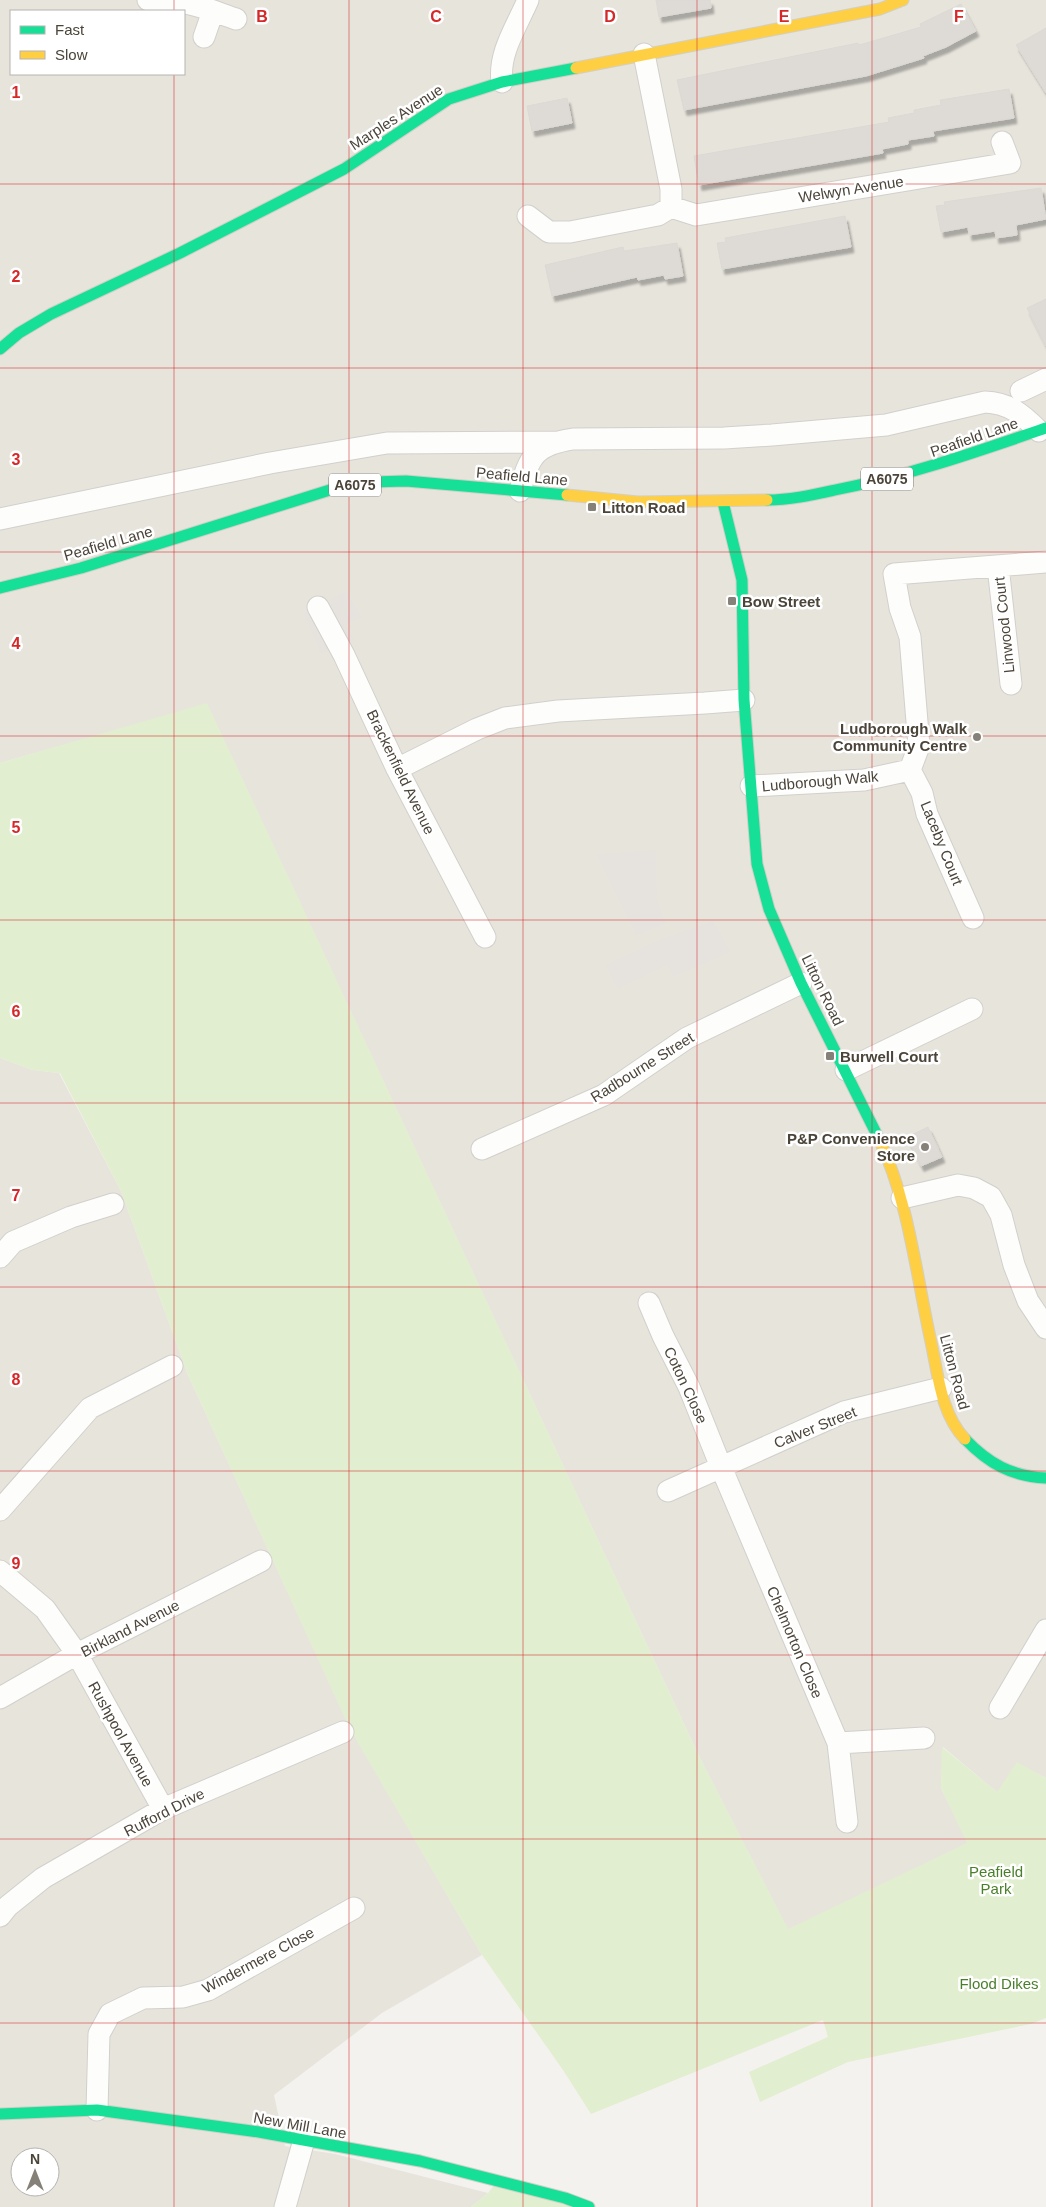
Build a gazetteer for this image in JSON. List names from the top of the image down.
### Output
{
  "streets": {
    "street": [
      "Marples Avenue",
      "Welwyn Avenue",
      "Peafield Lane",
      "A6075",
      "Linwood Court",
      "Brackenfield Avenue",
      "Ludborough Walk",
      "Laceby Court",
      "Litton Road",
      "Radbourne Street",
      "Coton Close",
      "Calver Street",
      "Birkland Avenue",
      "Chelmorton Close",
      "Rushpool Avenue",
      "Rufford Drive",
      "Windermere Close",
      "New Mill Lane"
    ]
  },
  "crossings": [
    ["Peafield Lane", "Litton Road"],
    ["Linwood Court", "Ludborough Walk"],
    ["Linwood Court", "Laceby Court"],
    ["Ludborough Walk", "Laceby Court"],
    ["Ludborough Walk", "Litton Road"],
    ["Litton Road", "Radbourne Street"],
    ["Litton Road", "Calver Street"],
    ["Coton Close", "Calver Street"],
    ["Coton Close", "Chelmorton Close"],
    ["Calver Street", "Chelmorton Close"],
    ["Birkland Avenue", "Rushpool Avenue"],
    ["Rushpool Avenue", "Rufford Drive"],
    ["Windermere Close", "New Mill Lane"]
  ],
  "parks": ["Peafield Park", "Flood Dikes"],
  "places": {
    "transit": ["Litton Road", "Bow Street", "Burwell Court"],
    "other": ["Ludborough Walk Community Centre", "P&P Convenience Store"]
  },
  "legend": ["Fast", "Slow"],
  "north": "top",
  "grid": {
    "columns": [
      "B",
      "C",
      "D",
      "E",
      "F"
    ],
    "rows": [
      "1",
      "2",
      "3",
      "4",
      "5",
      "6",
      "7",
      "8",
      "9"
    ]
  }
}
